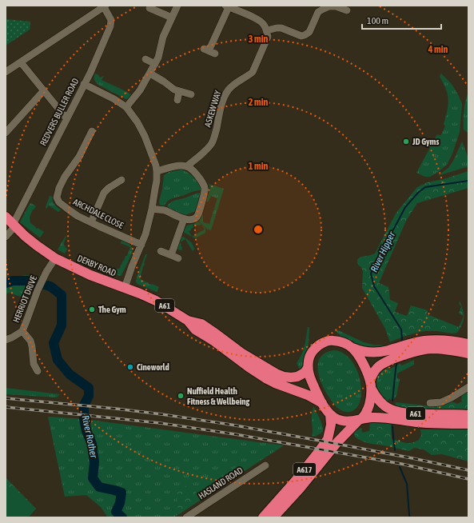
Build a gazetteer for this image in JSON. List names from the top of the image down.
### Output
{
  "streets": {
    "highway": ["DERBY ROAD", "A61", "A617"],
    "street": [
      "ASKEW WAY",
      "REDVERS BULLER ROAD",
      "ARCHDALE CLOSE",
      "HERRIOT DRIVE",
      "HASLAND ROAD"
    ]
  },
  "crossings": [
    ["REDVERS BULLER ROAD", "DERBY ROAD"],
    ["DERBY ROAD", "HERRIOT DRIVE"],
    ["DERBY ROAD", "A61"],
    ["DERBY ROAD", "A617"],
    ["A61", "A617"]
  ],
  "water": ["River Hipper", "River Rother"],
  "places": [
    "JD Gyms",
    "The Gym",
    "Cineworld",
    "Nuffield Health Fitness & Wellbeing"
  ],
  "scale_bar": "100 m",
  "rings": [
    "3 min",
    "4 min",
    "2 min",
    "1 min"
  ]
}
